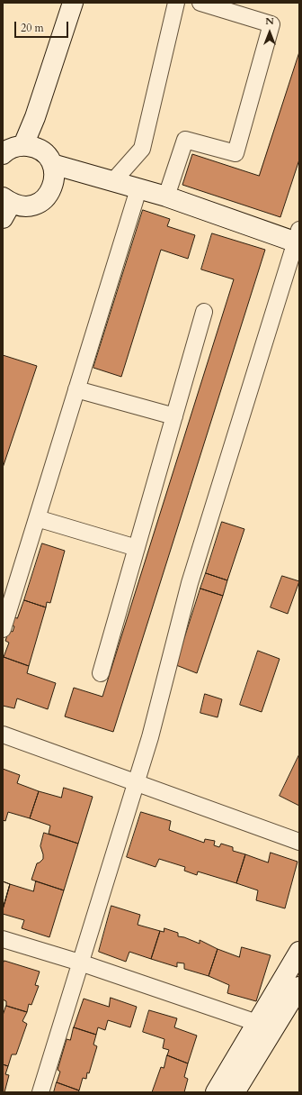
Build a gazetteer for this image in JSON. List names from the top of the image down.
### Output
{
  "scale_bar": "20 m",
  "north": "top"
}
